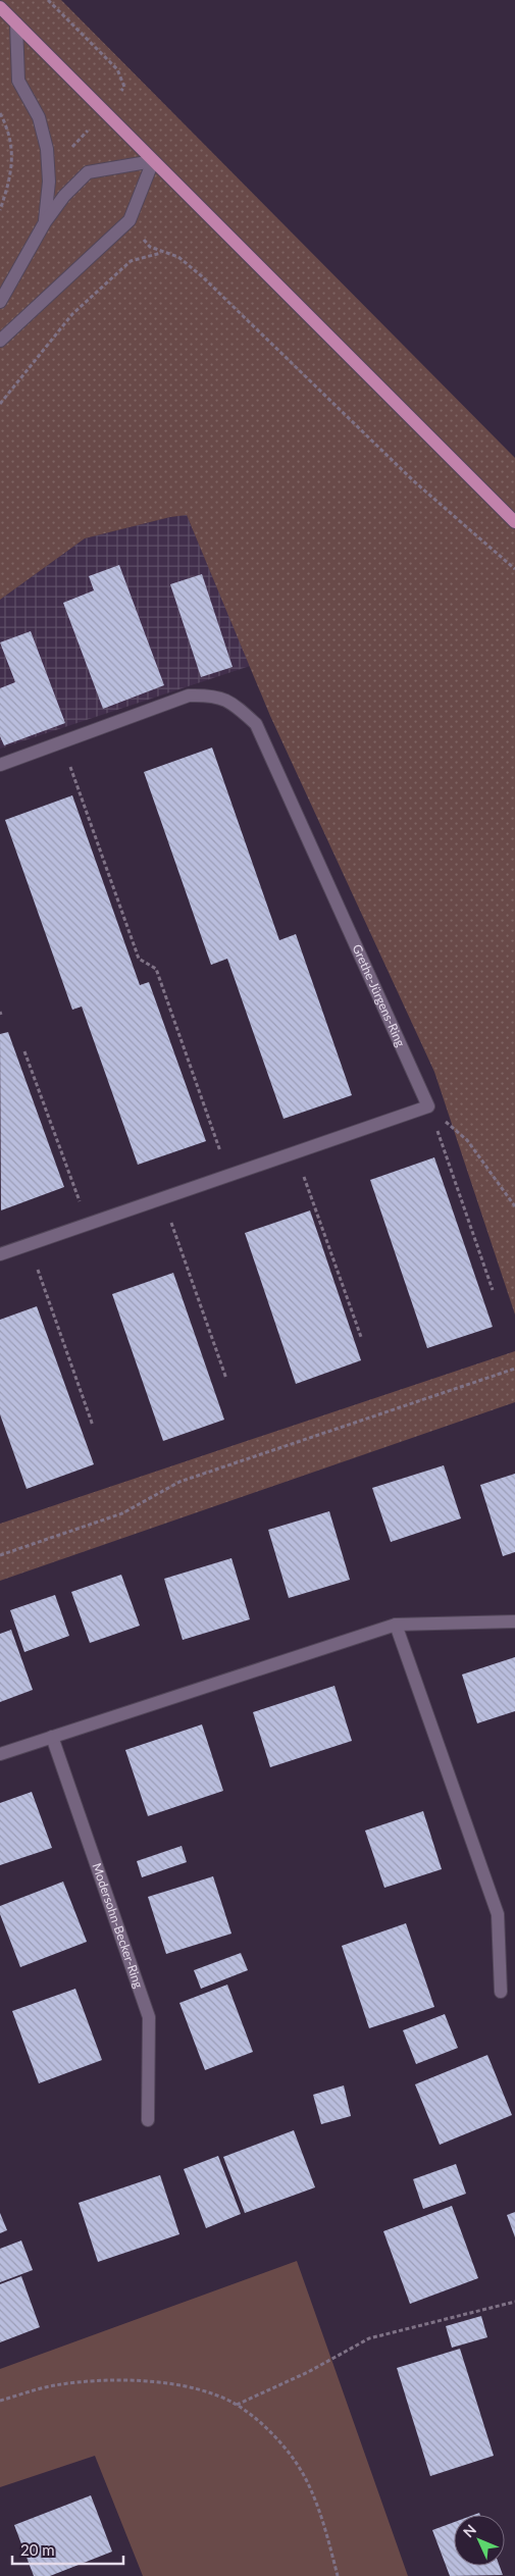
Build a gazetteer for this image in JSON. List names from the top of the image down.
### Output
{
  "streets": {
    "street": ["Grethe-Jürgens-Ring", "Modersohn-Becker-Ring"]
  },
  "scale_bar": "20 m",
  "north": "top left"
}
